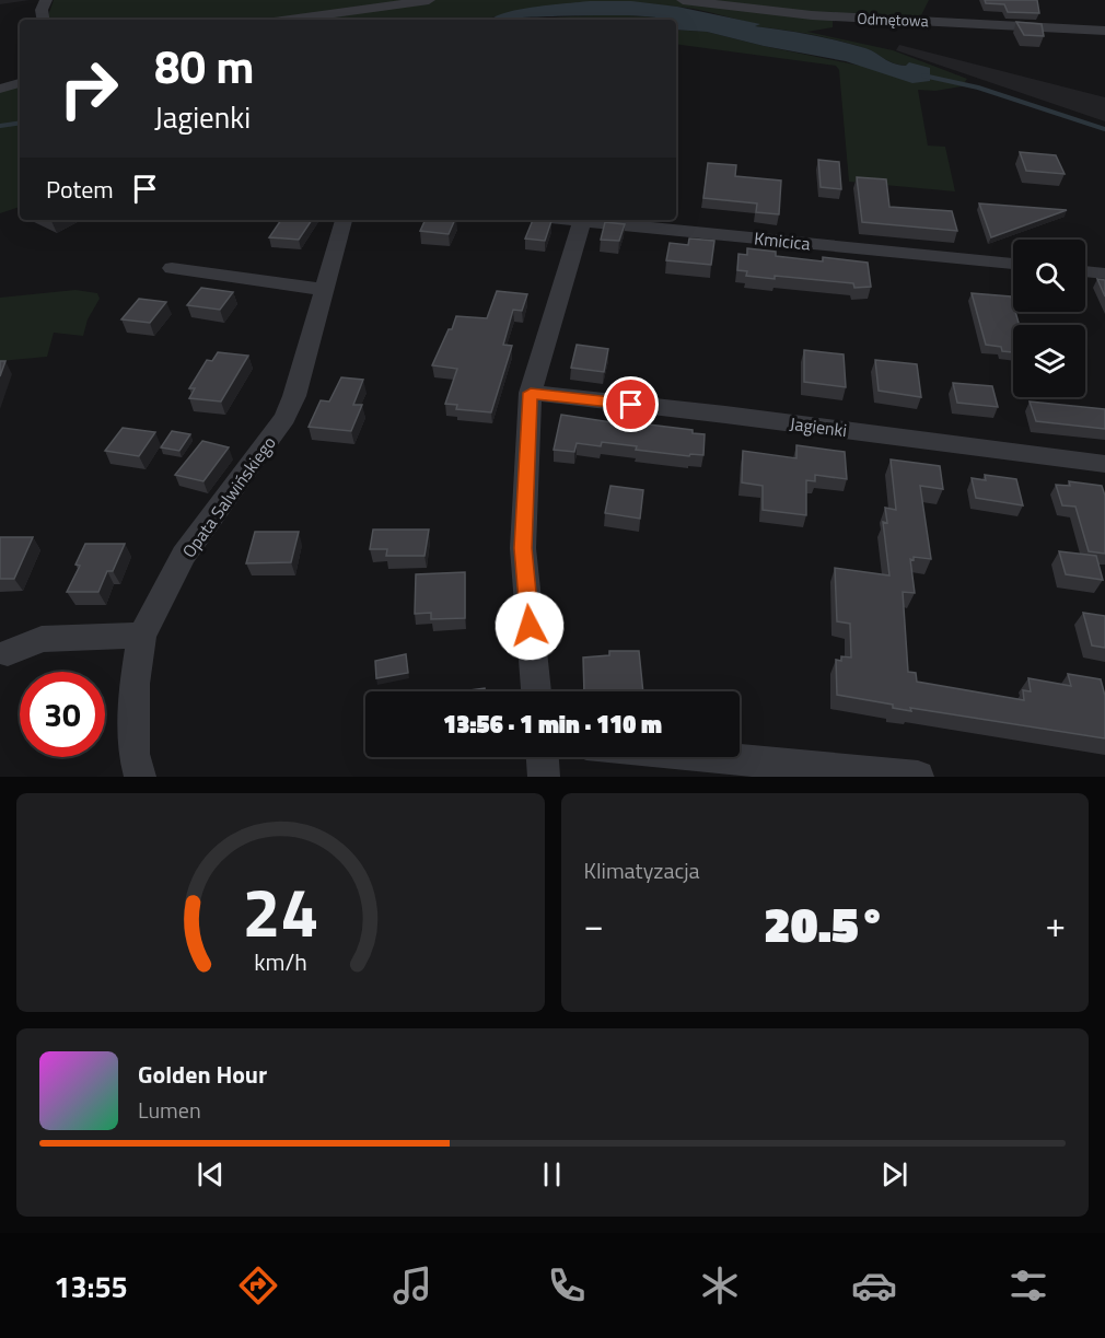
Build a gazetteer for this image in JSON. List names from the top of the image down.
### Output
{
  "streets": {
    "street": [
      "Odmętowa",
      "Kmicica",
      "Jagienki",
      "Opata Salwińskiego"
    ]
  },
  "page": {
    "turn": ["80 m", "Jagienki"],
    "then": "Potem",
    "limit": "30",
    "trip": "13:56 · 1 min · 110 m",
    "tile": "Klimatyzacja",
    "heat": ["−", "20.5°", "+"],
    "song": ["Golden Hour", "Lumen"],
    "tabs": "13:55",
    "gauge": ["24", "km/h"]
  }
}
